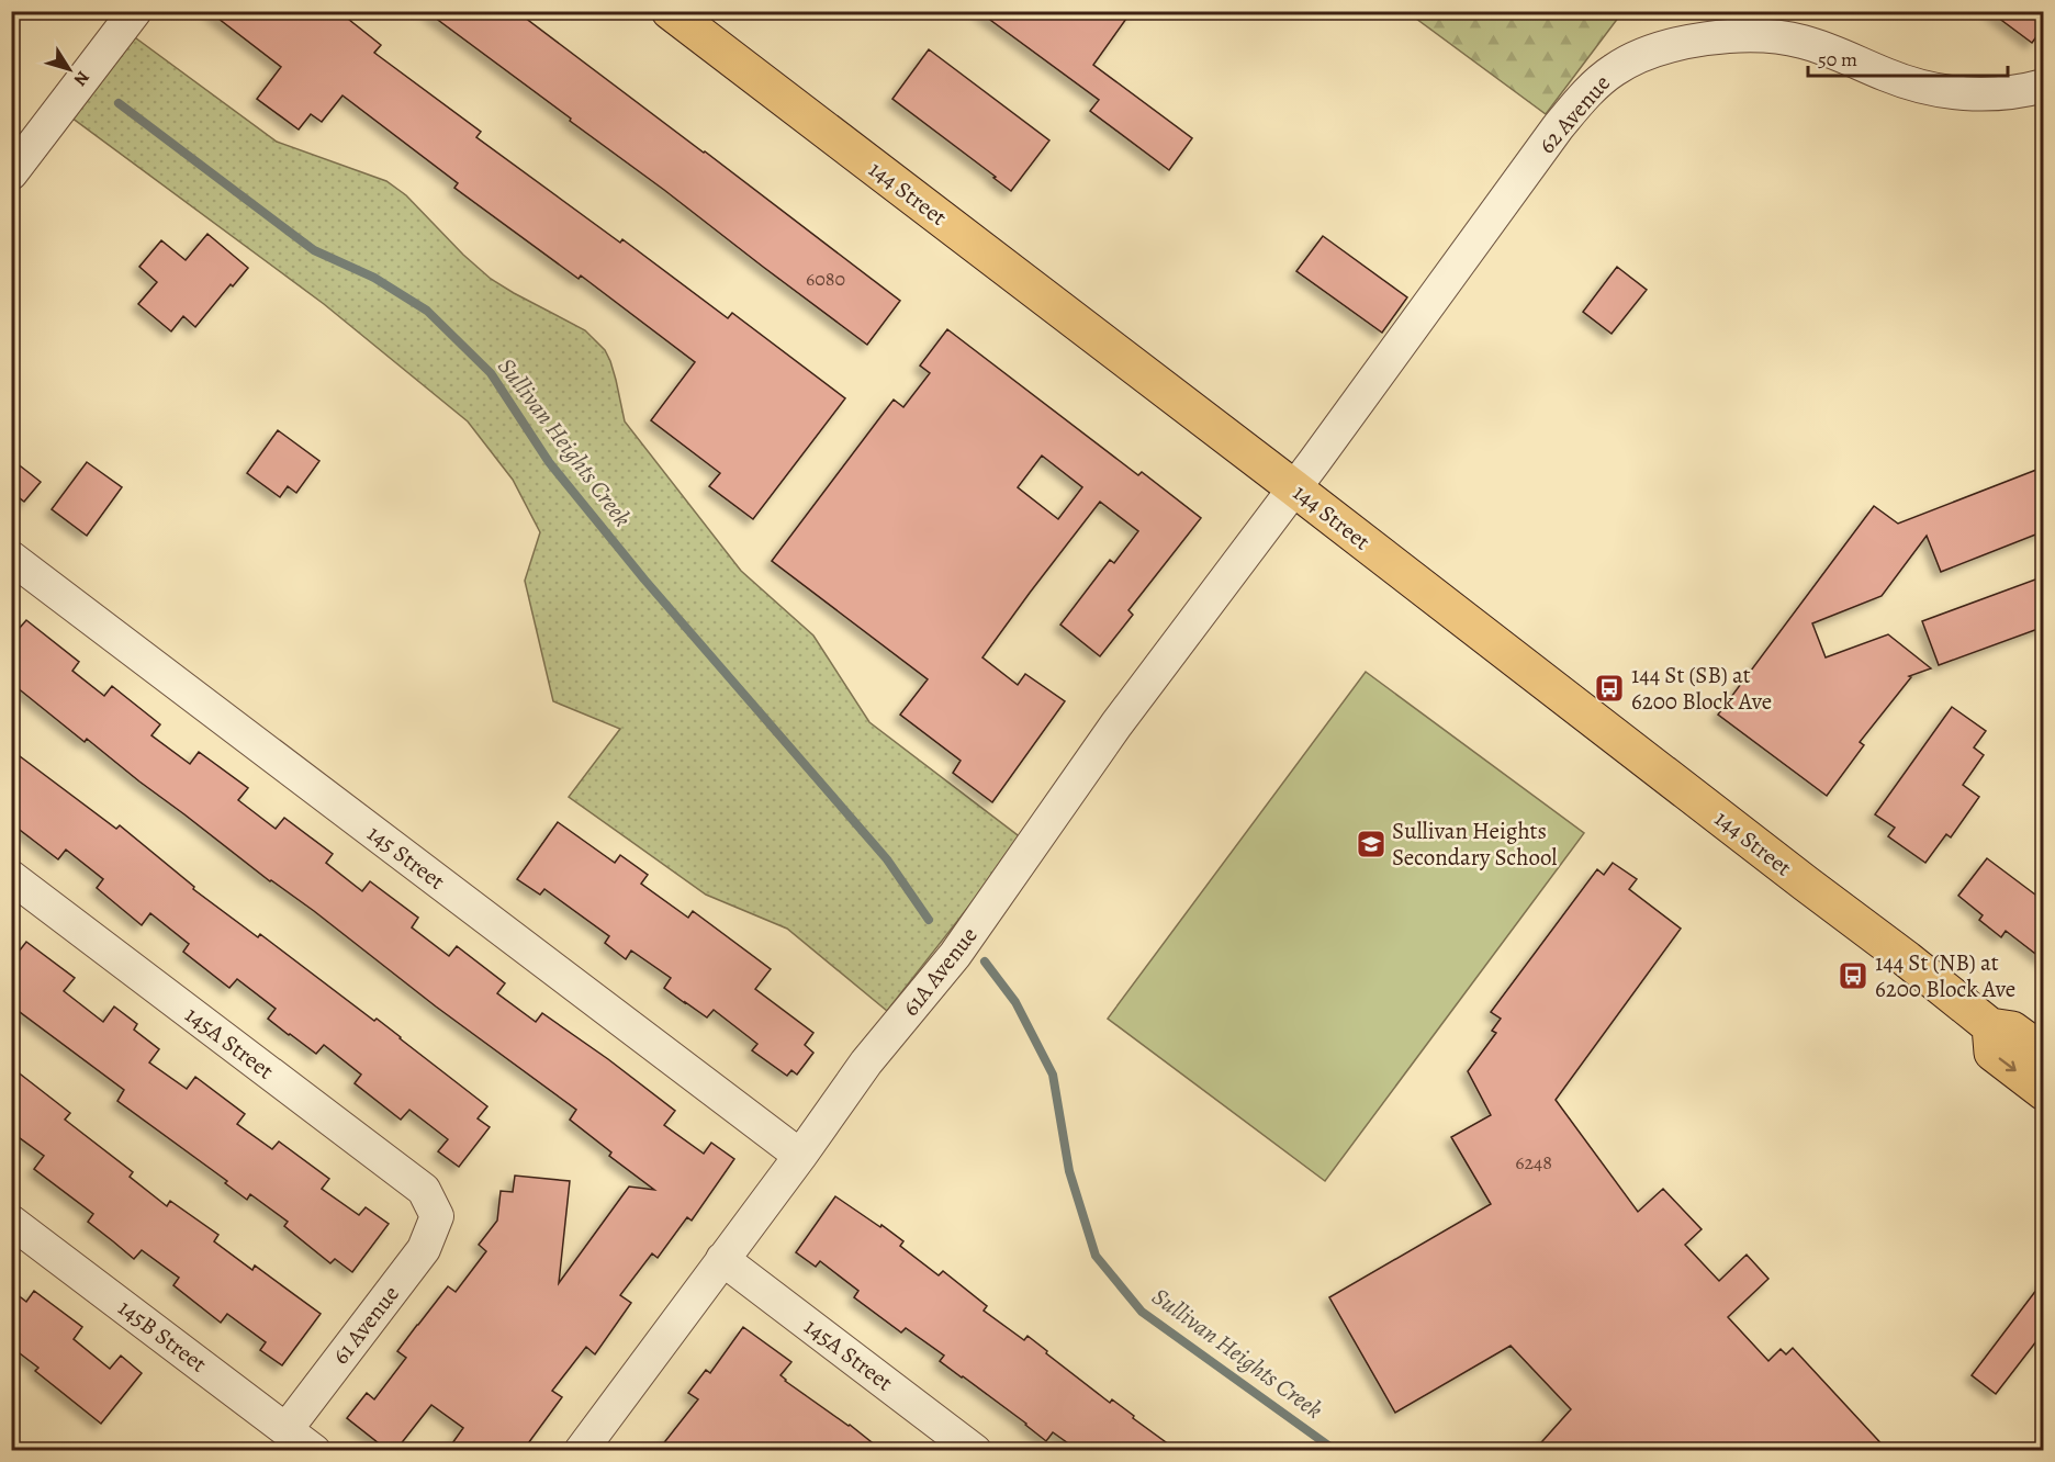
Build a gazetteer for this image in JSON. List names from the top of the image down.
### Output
{
  "streets": {
    "main road": ["144 Street"],
    "street": [
      "62 Avenue",
      "145 Street",
      "61A Avenue",
      "145A Street",
      "61 Avenue",
      "145B Street"
    ]
  },
  "crossings": [
    ["62 Avenue", "144 Street"],
    ["62 Avenue", "61A Avenue"],
    ["144 Street", "61A Avenue"],
    ["145 Street", "61A Avenue"],
    ["61A Avenue", "145A Street"],
    ["145A Street", "61 Avenue"],
    ["61 Avenue", "145B Street"]
  ],
  "water": ["Sullivan Heights Creek"],
  "places": {
    "bus stop": ["144 St (SB) at 6200 Block Ave", "144 St (NB) at 6200 Block Ave"],
    "school or university": ["Sullivan Heights Secondary School"]
  },
  "house_numbers": ["6080", "6248"],
  "scale_bar": "50 m",
  "north": "bottom right"
}
